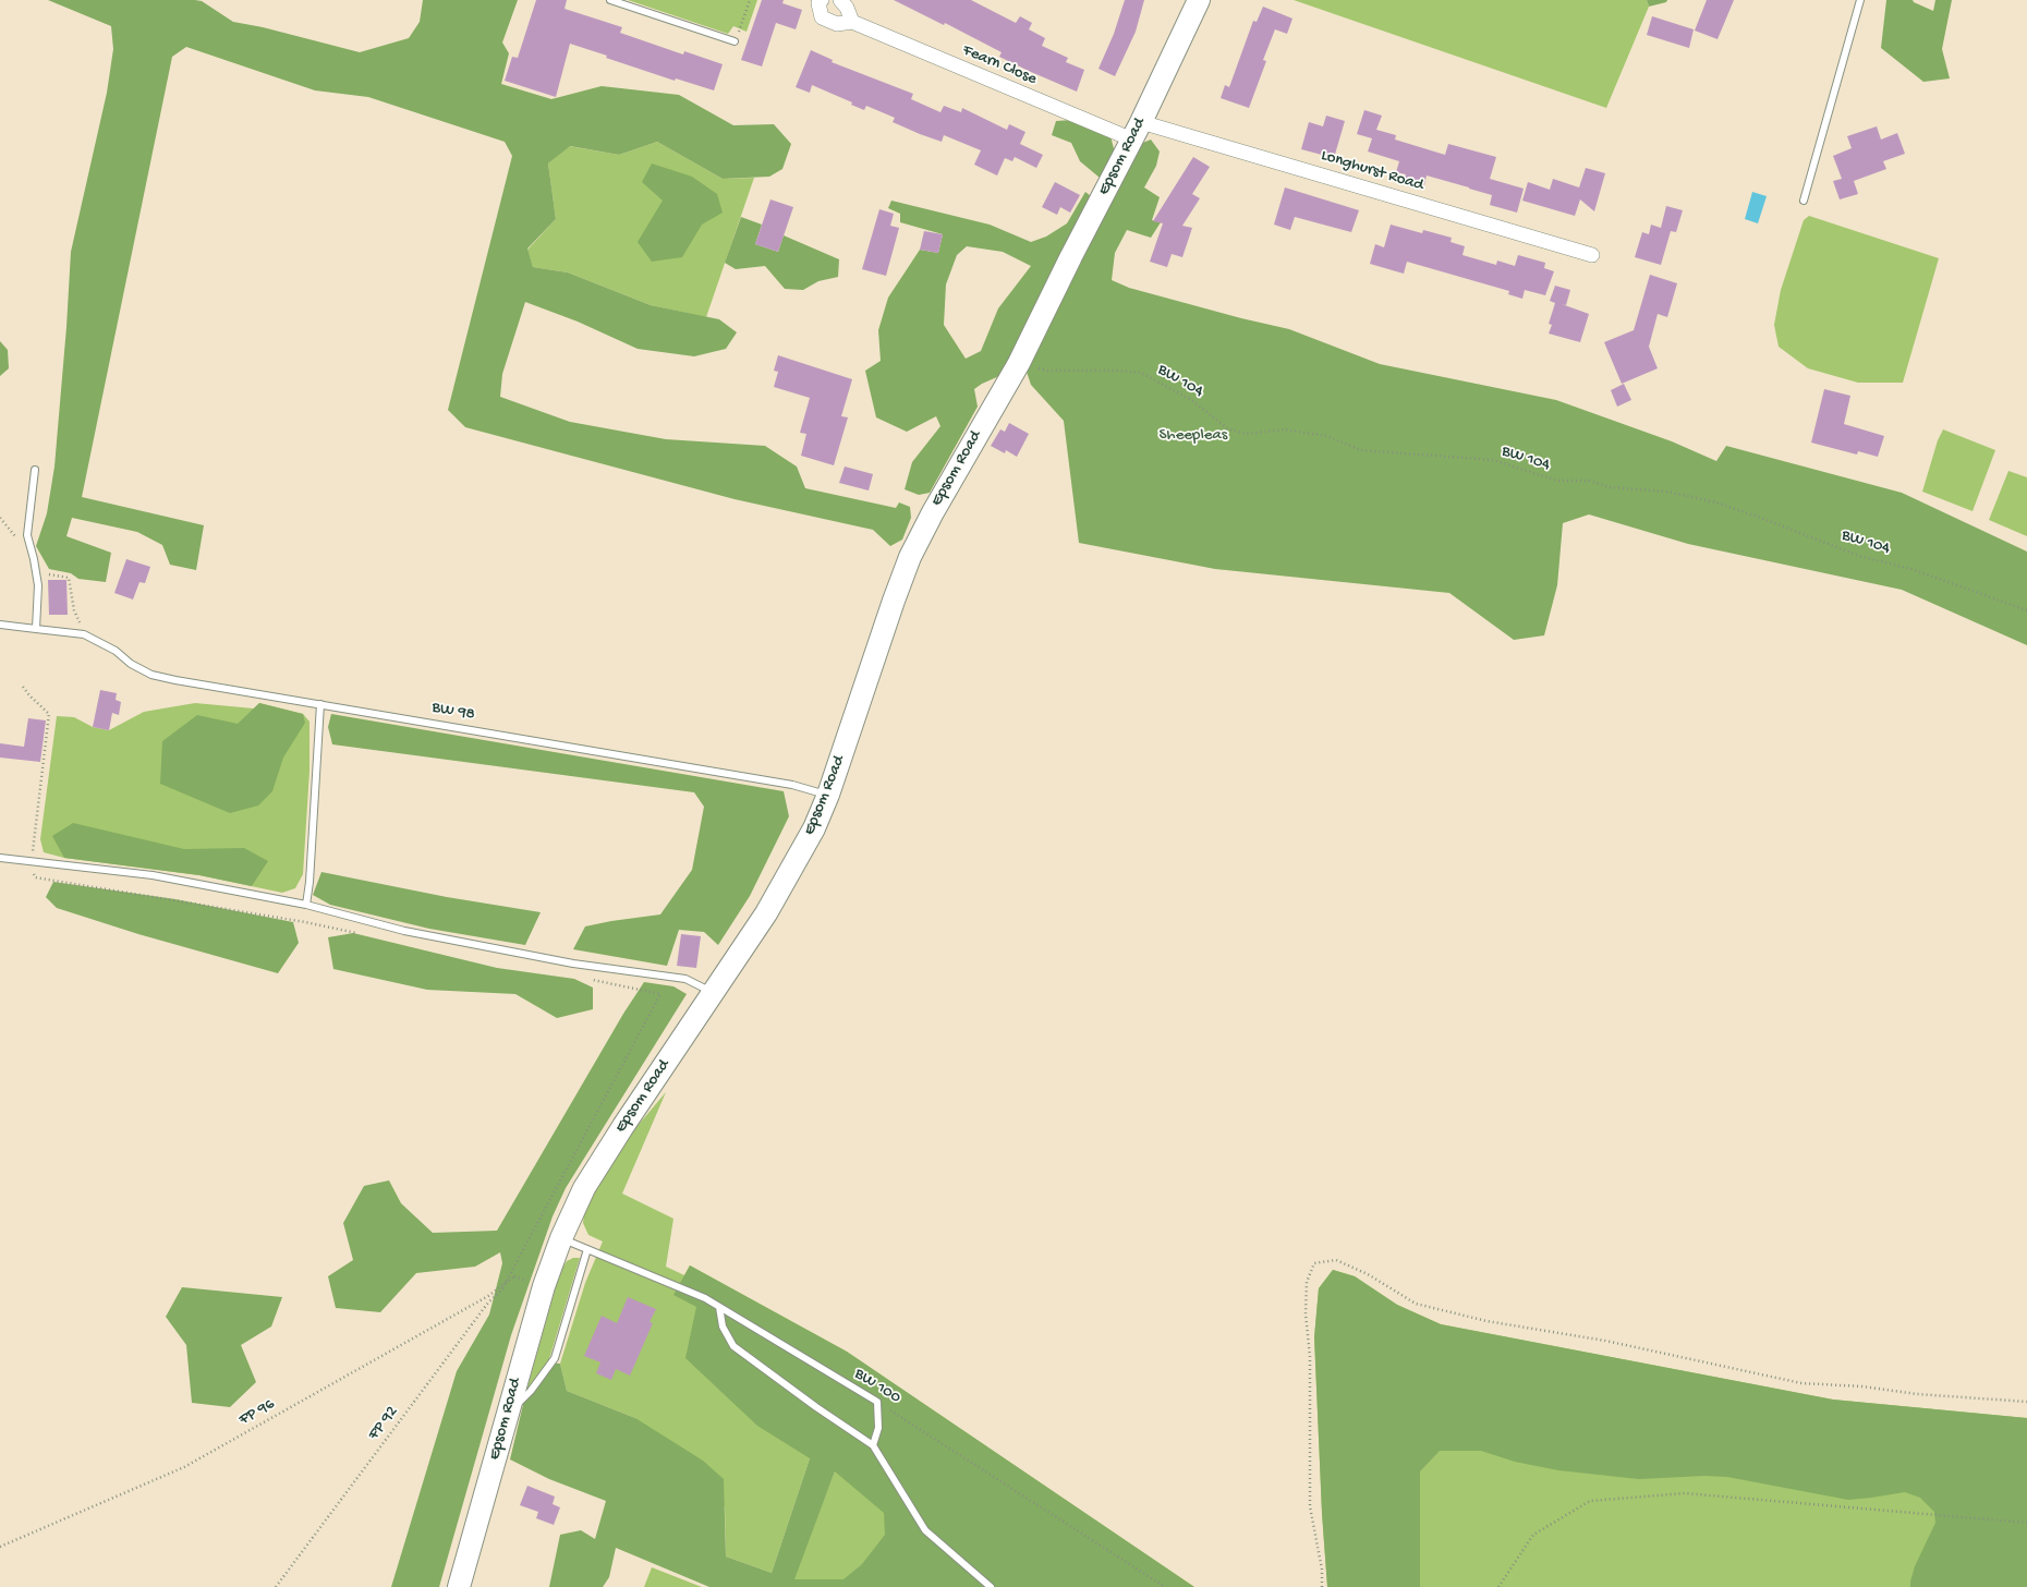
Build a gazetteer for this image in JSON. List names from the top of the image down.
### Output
{
  "streets": {
    "main road": ["Epsom Road"],
    "street": ["Fearn Close", "Longhurst Road"],
    "lane": ["BW 98", "BW 100"],
    "path": ["BW 104", "FP 96", "FP 92"]
  },
  "crossings": [
    ["Fearn Close", "Epsom Road"],
    ["Fearn Close", "Longhurst Road"],
    ["Epsom Road", "Longhurst Road"],
    ["Epsom Road", "BW 104"],
    ["Epsom Road", "BW 98"],
    ["Epsom Road", "BW 100"],
    ["FP 96", "FP 92"]
  ],
  "parks": ["Sheepleas"]
}
